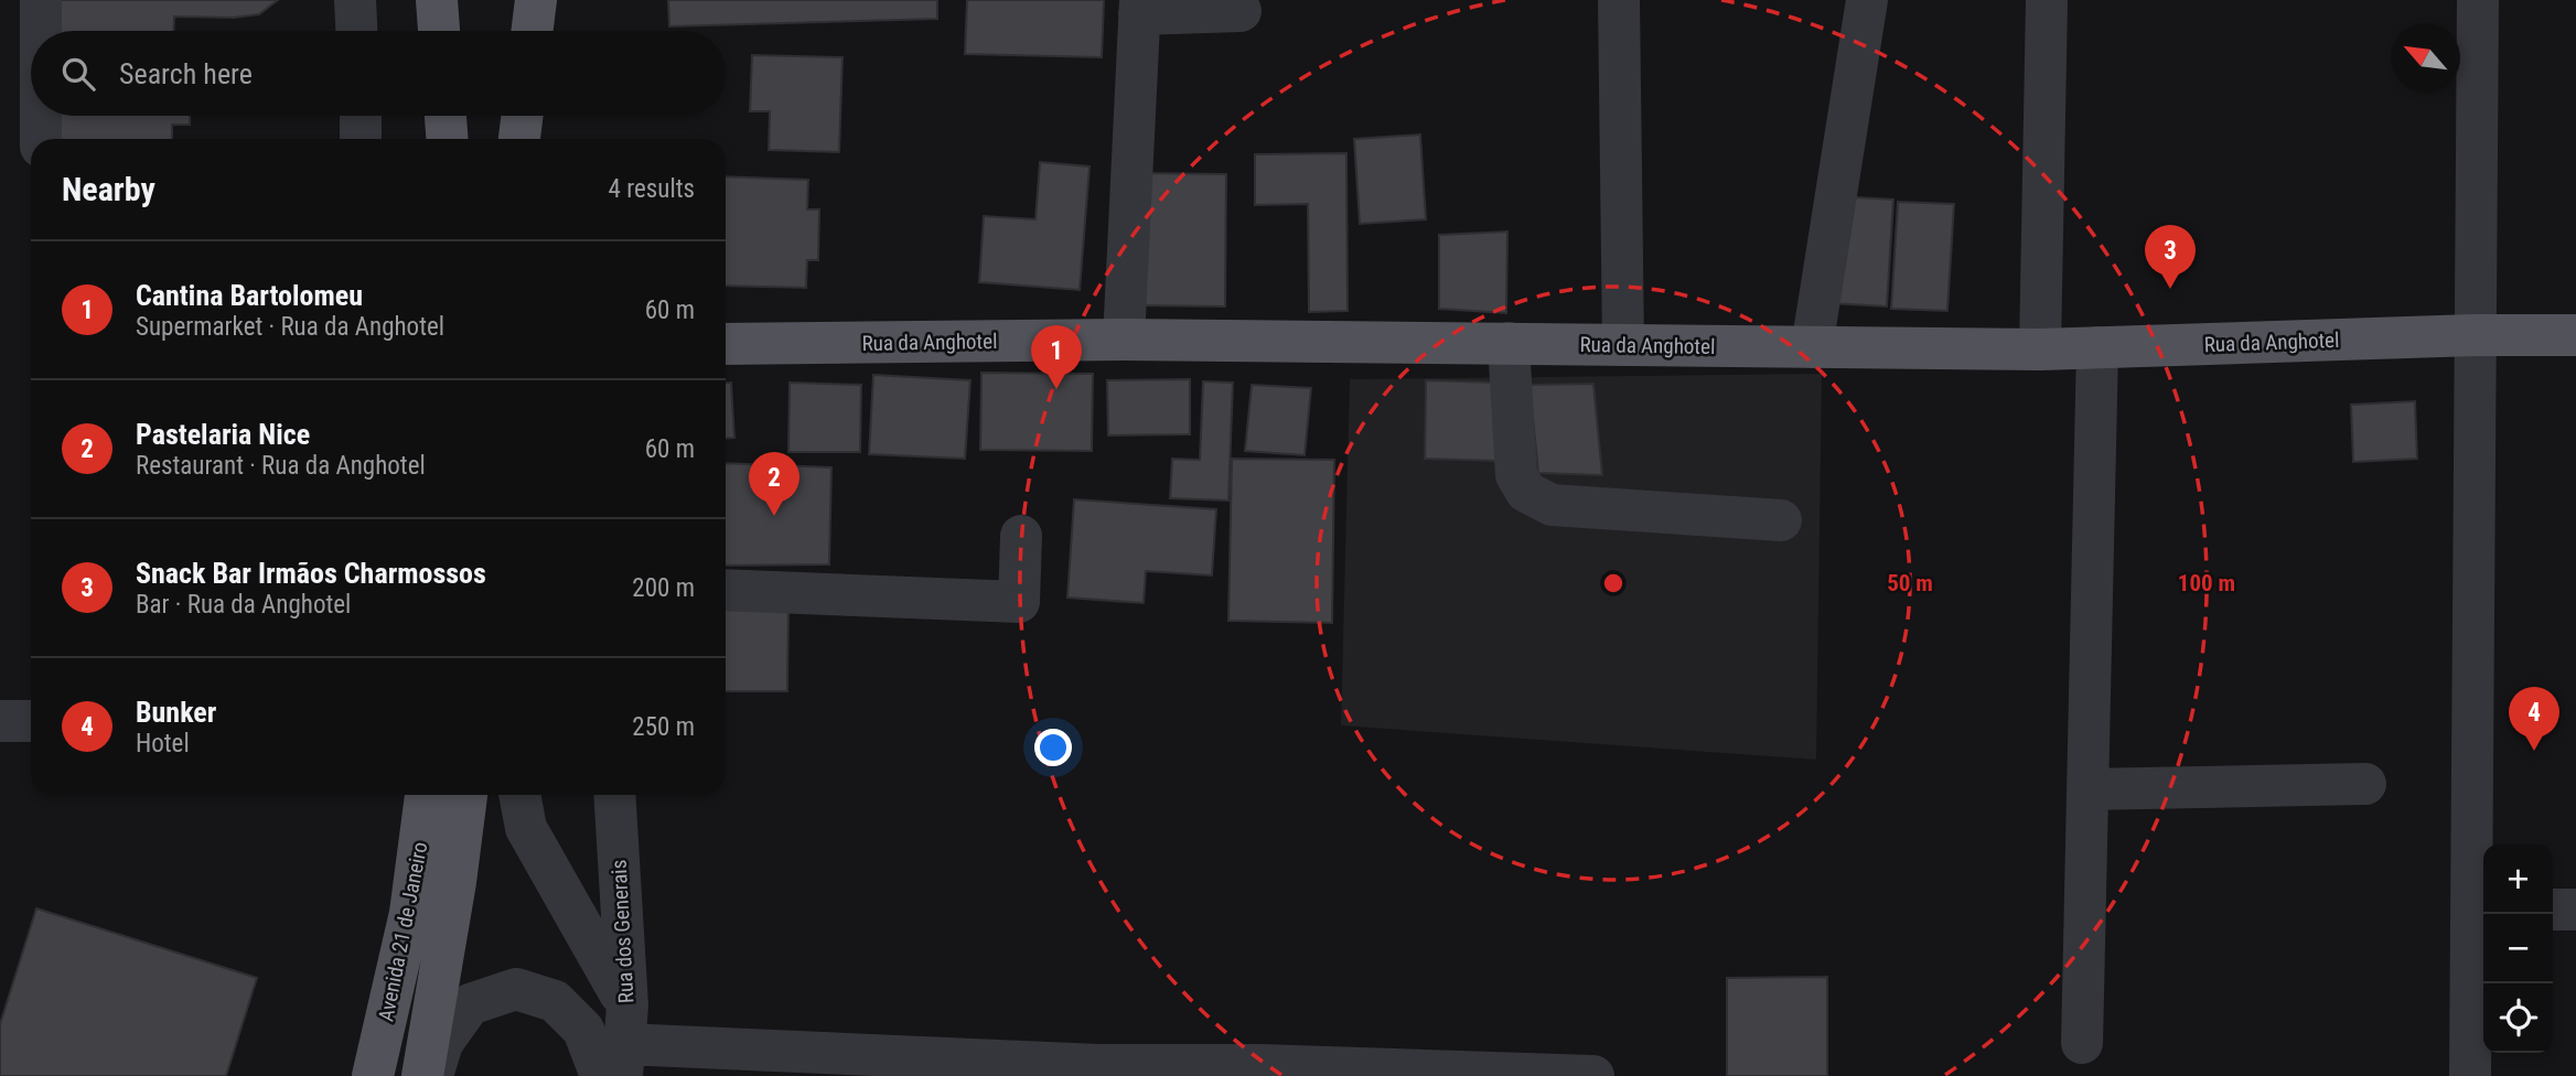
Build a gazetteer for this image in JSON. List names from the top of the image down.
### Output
{
  "streets": {
    "main road": ["Rua da Anghotel", "Avenida 21 de Janeiro"],
    "street": ["Rua dos Generais"]
  },
  "north": "top left",
  "page": {
    "search": "Search here",
    "heading": ["Nearby", "4 results"],
    "pins": [
      "3",
      "1",
      "2",
      "4"
    ],
    "list": [
      {
        "mark": "1",
        "name": "Cantina Bartolomeu",
        "note": "Supermarket · Rua da Anghotel",
        "value": "60 m"
      },
      {
        "mark": "2",
        "name": "Pastelaria Nice",
        "note": "Restaurant · Rua da Anghotel",
        "value": "60 m"
      },
      {
        "mark": "3",
        "name": "Snack Bar Irmãos Charmossos",
        "note": "Bar · Rua da Anghotel",
        "value": "200 m"
      },
      {
        "mark": "4",
        "name": "Bunker",
        "note": "Hotel",
        "value": "250 m"
      }
    ],
    "map_buttons": ["+", "−"]
  },
  "rings": ["50 m", "100 m"]
}
